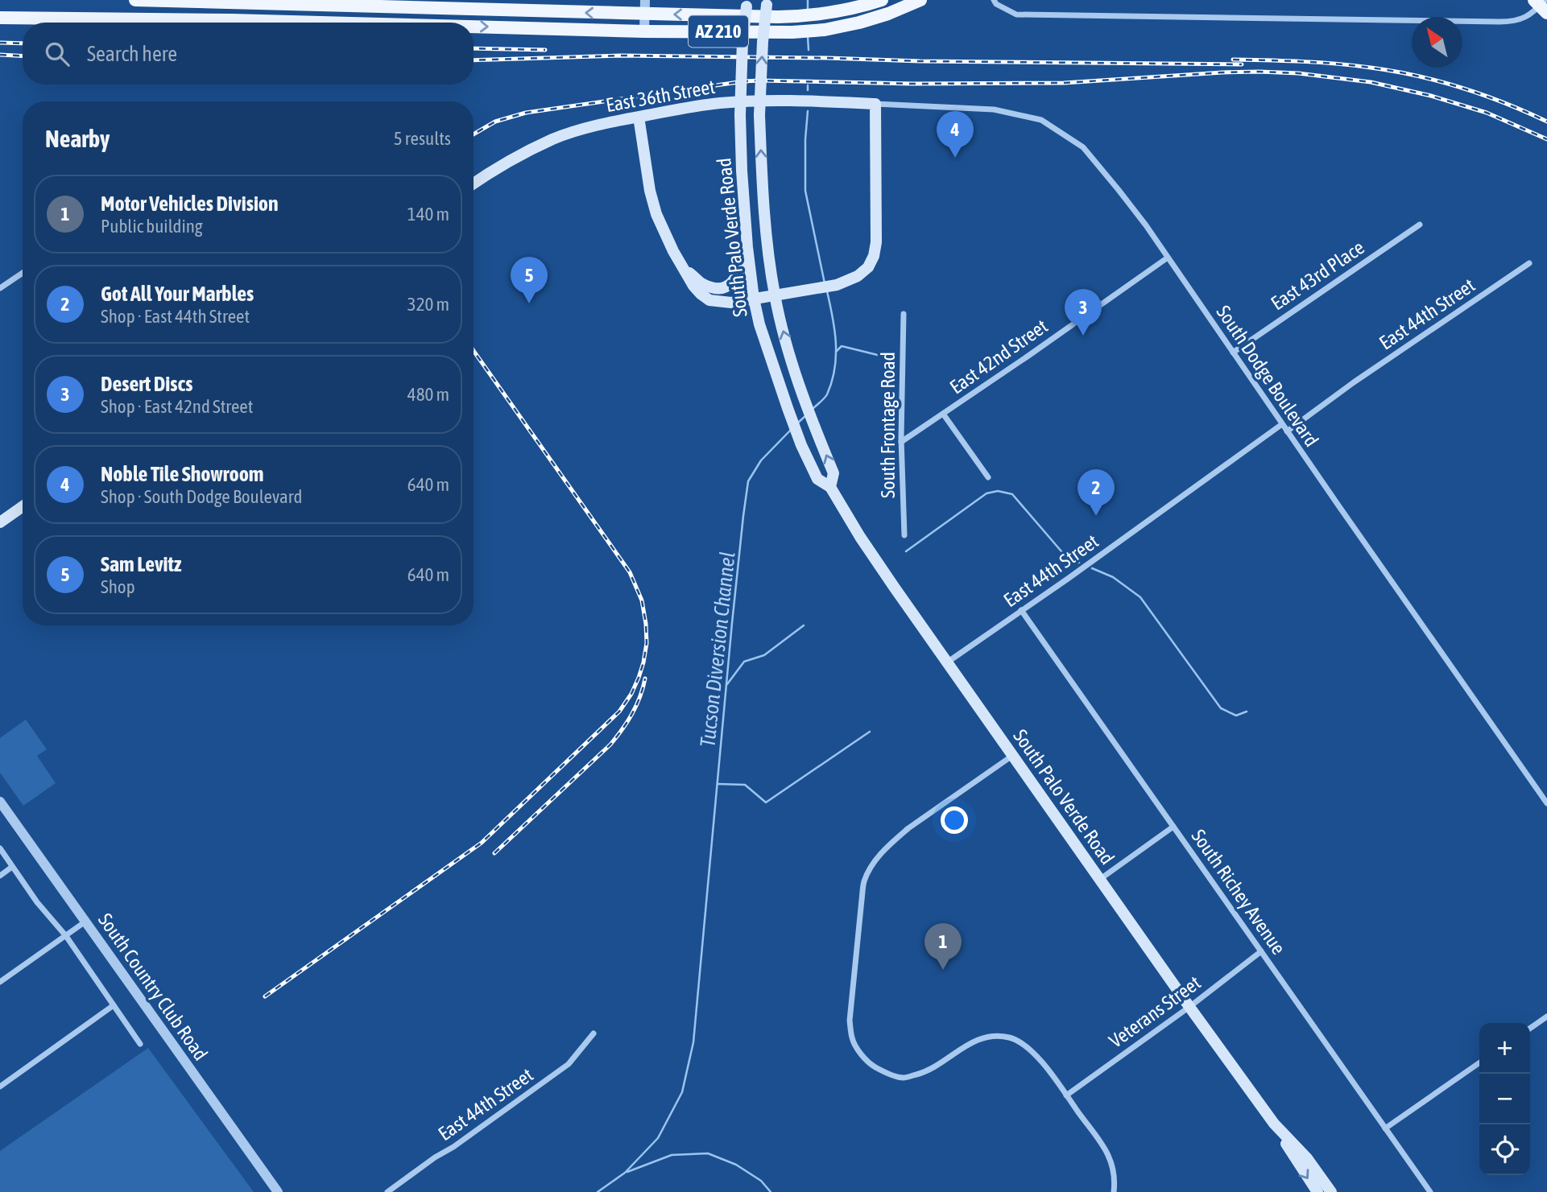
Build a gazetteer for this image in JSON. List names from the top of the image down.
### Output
{
  "streets": {
    "main road": ["AZ 210", "East 36th Street", "South Palo Verde Road"],
    "street": [
      "East 43rd Place",
      "East 44th Street",
      "East 42nd Street",
      "South Dodge Boulevard",
      "South Frontage Road",
      "South Richey Avenue",
      "South Country Club Road",
      "Veterans Street"
    ]
  },
  "crossings": [
    ["East 36th Street", "South Dodge Boulevard"],
    ["South Palo Verde Road", "East 44th Street"],
    ["South Palo Verde Road", "Veterans Street"],
    ["East 43rd Place", "South Dodge Boulevard"],
    ["East 44th Street", "South Dodge Boulevard"],
    ["East 44th Street", "South Richey Avenue"],
    ["East 42nd Street", "South Dodge Boulevard"],
    ["East 42nd Street", "South Frontage Road"],
    ["South Richey Avenue", "Veterans Street"]
  ],
  "water": ["Tucson Diversion Channel"],
  "north": "top left",
  "page": {
    "search": "Search here",
    "heading": ["Nearby", "5 results"],
    "pins": [
      "4",
      "5",
      "3",
      "2",
      "1"
    ],
    "list": [
      {
        "mark": "1",
        "name": "Motor Vehicles Division",
        "note": "Public building",
        "value": "140 m"
      },
      {
        "mark": "2",
        "name": "Got All Your Marbles",
        "note": "Shop · East 44th Street",
        "value": "320 m"
      },
      {
        "mark": "3",
        "name": "Desert Discs",
        "note": "Shop · East 42nd Street",
        "value": "480 m"
      },
      {
        "mark": "4",
        "name": "Noble Tile Showroom",
        "note": "Shop · South Dodge Boulevard",
        "value": "640 m"
      },
      {
        "mark": "5",
        "name": "Sam Levitz",
        "note": "Shop",
        "value": "640 m"
      }
    ],
    "map_buttons": ["+", "−"]
  }
}
